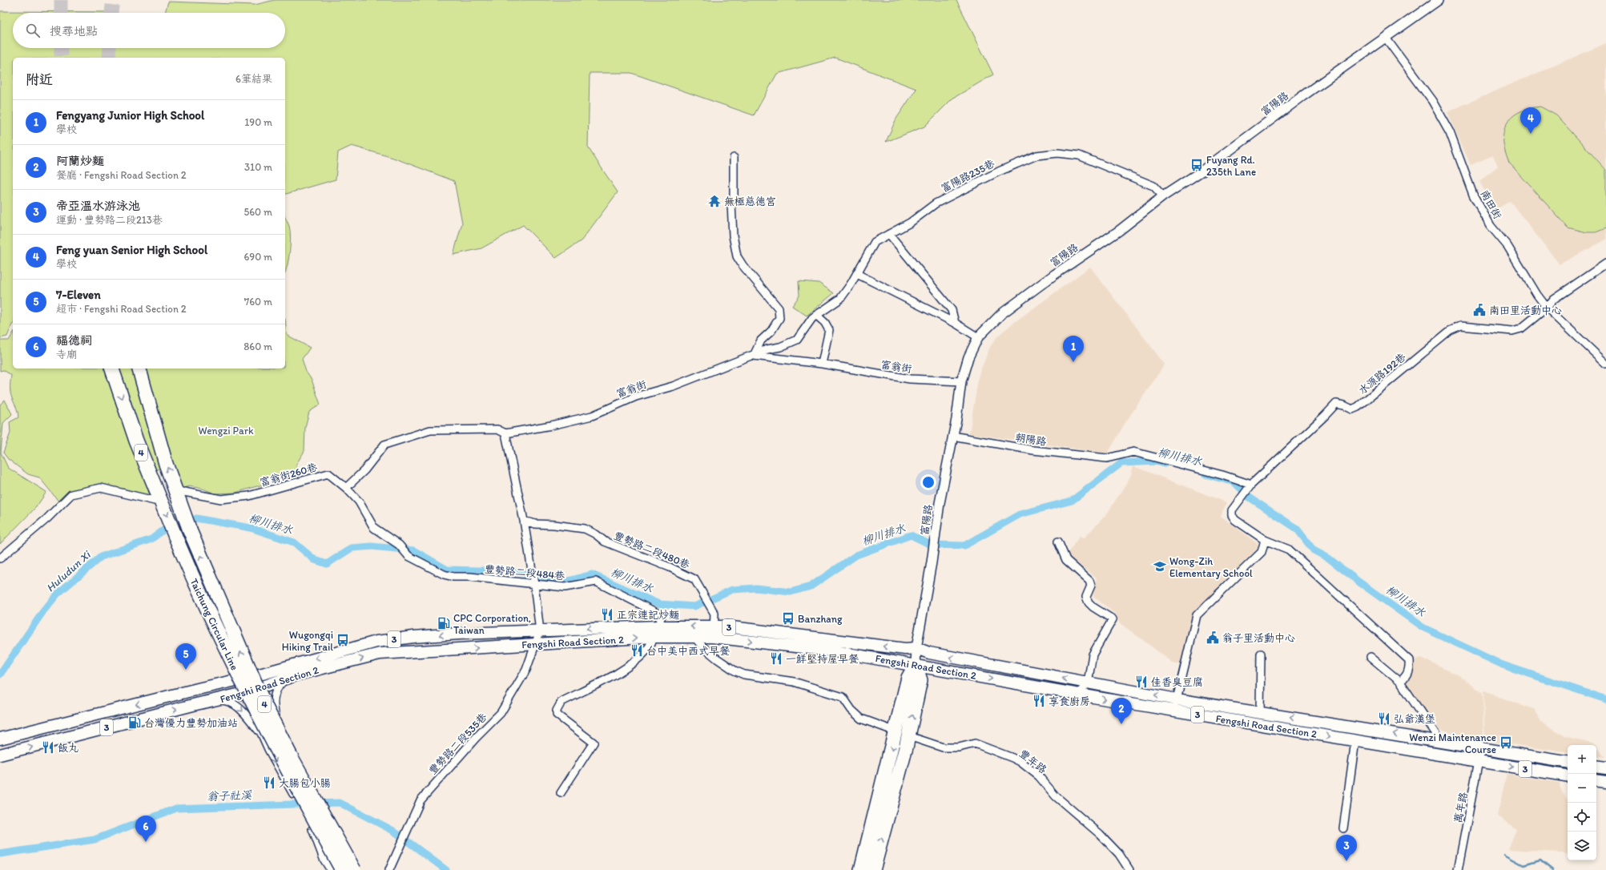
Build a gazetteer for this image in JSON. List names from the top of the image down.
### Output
{
  "streets": {
    "highway": ["4", "Taichung Circular Line"],
    "main road": ["3", "Fengshi Road Section 2"],
    "street": [
      "富陽路",
      "富陽路235巷",
      "南田街",
      "富翁街",
      "水源路192巷",
      "朝陽路",
      "富翁街260巷",
      "豐勢路二段480巷",
      "豐勢路二段484巷",
      "豐勢路二段535巷",
      "豐年路",
      "萬年路"
    ]
  },
  "crossings": [
    ["富陽路", "富陽路235巷"],
    ["富陽路", "南田街"],
    ["富陽路", "富翁街"],
    ["富陽路", "朝陽路"],
    ["富陽路", "Fengshi Road Section 2"],
    ["富陽路235巷", "富翁街"],
    ["南田街", "水源路192巷"],
    ["水源路192巷", "朝陽路"],
    ["富翁街260巷", "豐勢路二段484巷"],
    ["豐勢路二段480巷", "Fengshi Road Section 2"],
    ["豐勢路二段484巷", "Fengshi Road Section 2"],
    ["Fengshi Road Section 2", "豐勢路二段535巷"],
    ["Fengshi Road Section 2", "萬年路"]
  ],
  "water": ["柳川排水", "Huludun Xi", "翁子社溪"],
  "parks": ["Wengzi Park"],
  "places": {
    "bus stop": [
      "Fuyang Rd. 235th Lane",
      "Banzhang",
      "Wugongqi Hiking Trail",
      "Wenzi Maintenance Course"
    ],
    "temple": ["無極慈德宮"],
    "public building": ["南田里活動中心", "翁子里活動中心"],
    "school or university": ["Wong-Zih Elementary School"],
    "restaurant": [
      "正宗連記炒麵",
      "台中美中西式早餐",
      "一鮮堅持屋早餐",
      "佳香臭豆腐",
      "享食廚房",
      "弘爺漢堡",
      "飯丸",
      "大腸包小腸"
    ],
    "fuel station": ["CPC Corporation, Taiwan", "台灣優力豐勢加油站"]
  },
  "page": {
    "search": "搜尋地點",
    "heading": ["附近", "6筆結果"],
    "list": [
      {
        "mark": "1",
        "name": "Fengyang Junior High School",
        "note": "學校",
        "value": "190 m"
      },
      {
        "mark": "2",
        "name": "阿蘭炒麵",
        "note": "餐廳 · Fengshi Road Section 2",
        "value": "310 m"
      },
      {
        "mark": "3",
        "name": "帝亞溫水游泳池",
        "note": "運動 · 豐勢路二段213巷",
        "value": "560 m"
      },
      {
        "mark": "4",
        "name": "Feng yuan Senior High School",
        "note": "學校",
        "value": "690 m"
      },
      {
        "mark": "5",
        "name": "7-Eleven",
        "note": "超市 · Fengshi Road Section 2",
        "value": "760 m"
      },
      {
        "mark": "6",
        "name": "福德祠",
        "note": "寺廟",
        "value": "860 m"
      }
    ],
    "pins": [
      "4",
      "1",
      "5",
      "2",
      "6",
      "3"
    ],
    "map_buttons": ["+", "−"]
  }
}
